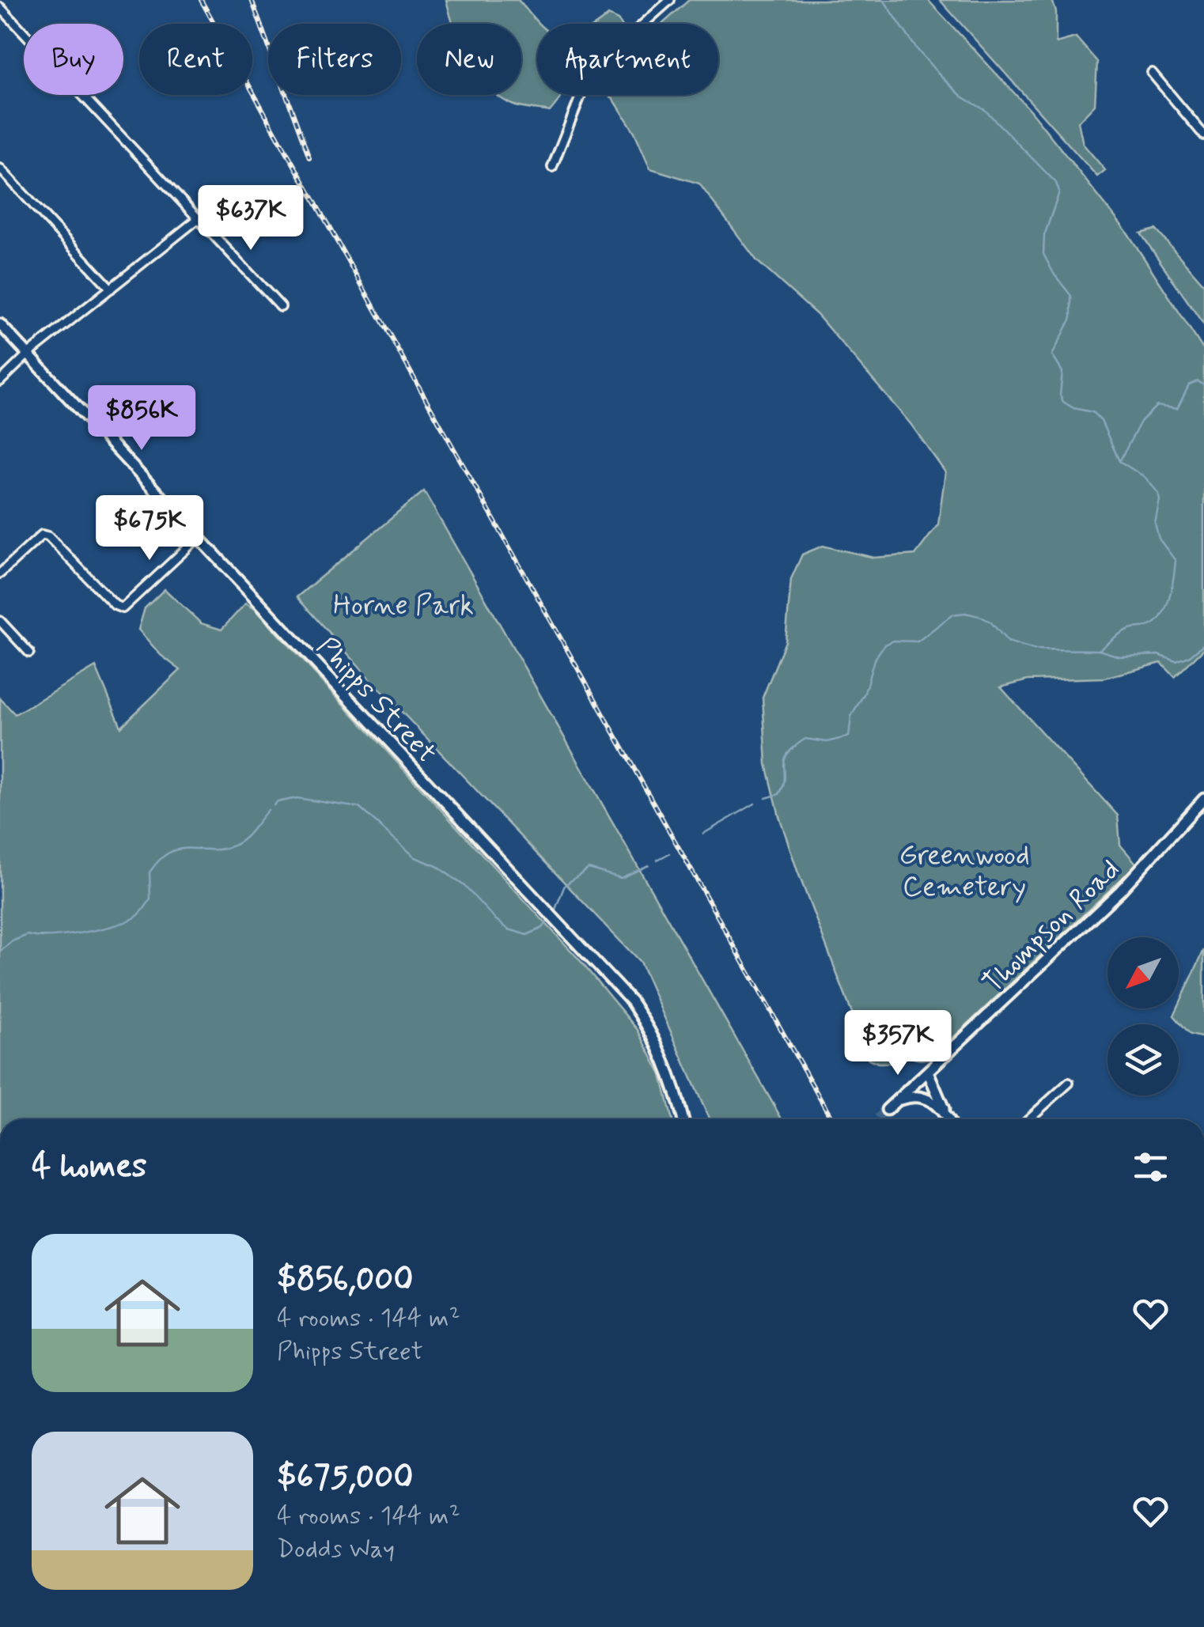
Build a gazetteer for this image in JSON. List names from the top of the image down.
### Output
{
  "streets": {
    "main road": ["Phipps Street", "Thompson Road"]
  },
  "parks": ["Horne Park", "Greenwood Cemetery"],
  "north": "bottom left",
  "page": {
    "chip": [
      "Buy",
      "Rent",
      "Filters",
      "New",
      "Apartment"
    ],
    "price": [
      "$637K",
      "$856K",
      "$675K",
      "$357K"
    ],
    "heading": "4 homes",
    "list": [
      {
        "name": "$856,000",
        "note": "4 rooms · 144 m² · Phipps Street"
      },
      {
        "name": "$675,000",
        "note": "4 rooms · 144 m² · Dodds Way"
      }
    ]
  }
}
